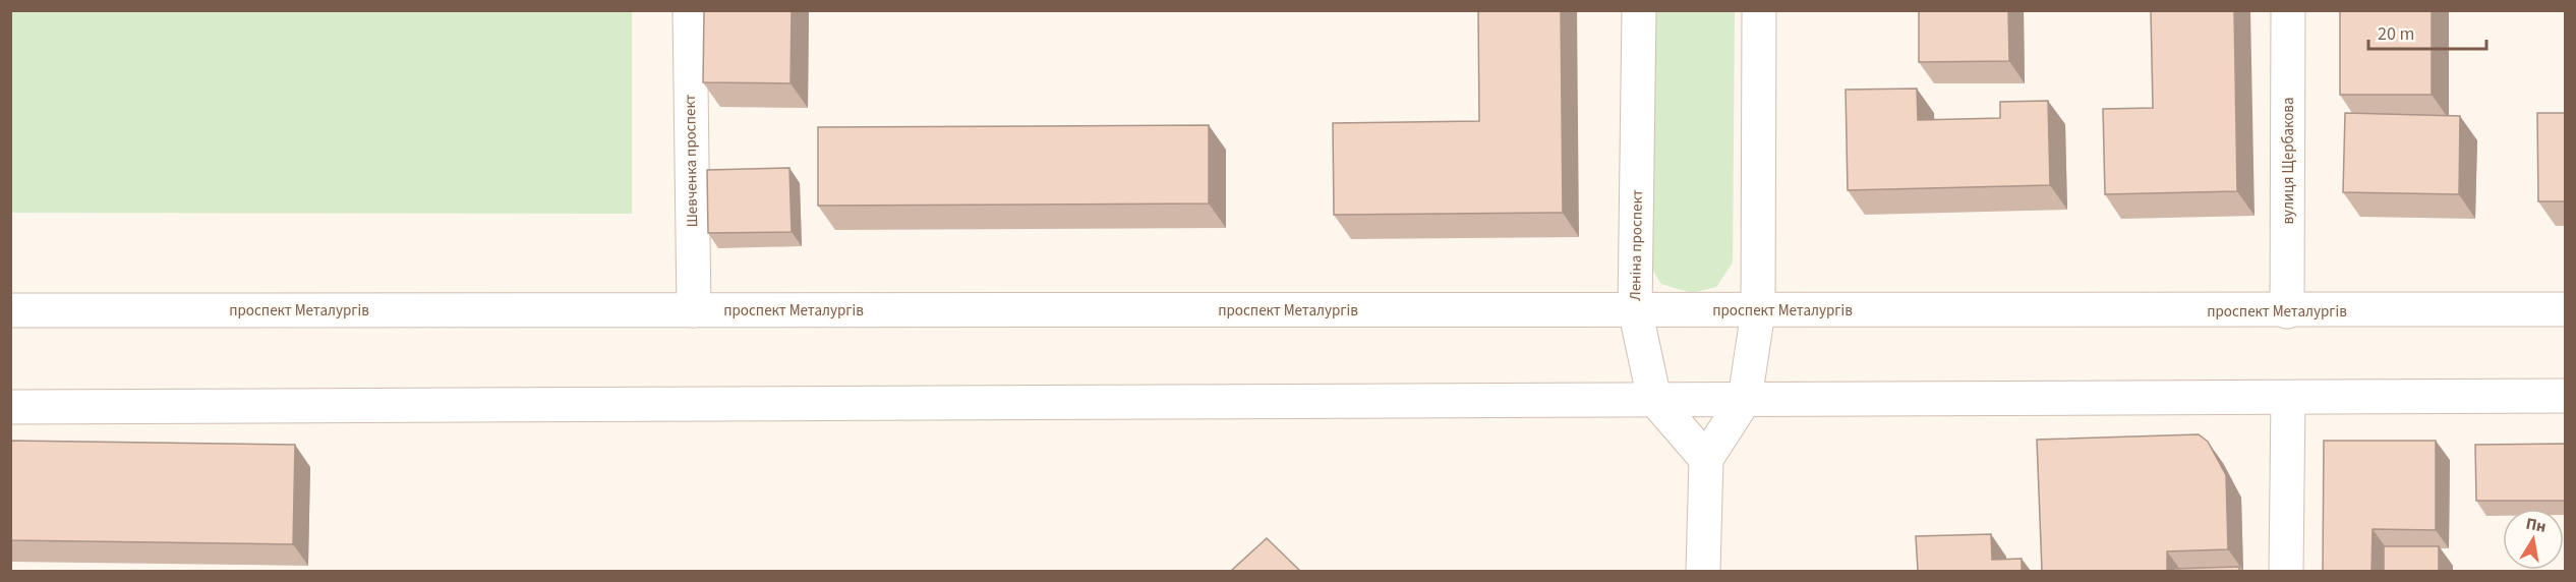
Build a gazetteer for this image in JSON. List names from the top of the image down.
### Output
{
  "streets": {
    "street": [
      "Шевченка проспект",
      "вулиця Щербакова",
      "Леніна проспект",
      "проспект Металургів"
    ]
  },
  "crossings": [
    ["Шевченка проспект", "проспект Металургів"],
    ["вулиця Щербакова", "проспект Металургів"],
    ["Леніна проспект", "проспект Металургів"]
  ],
  "scale_bar": "20 m",
  "north": "top"
}
